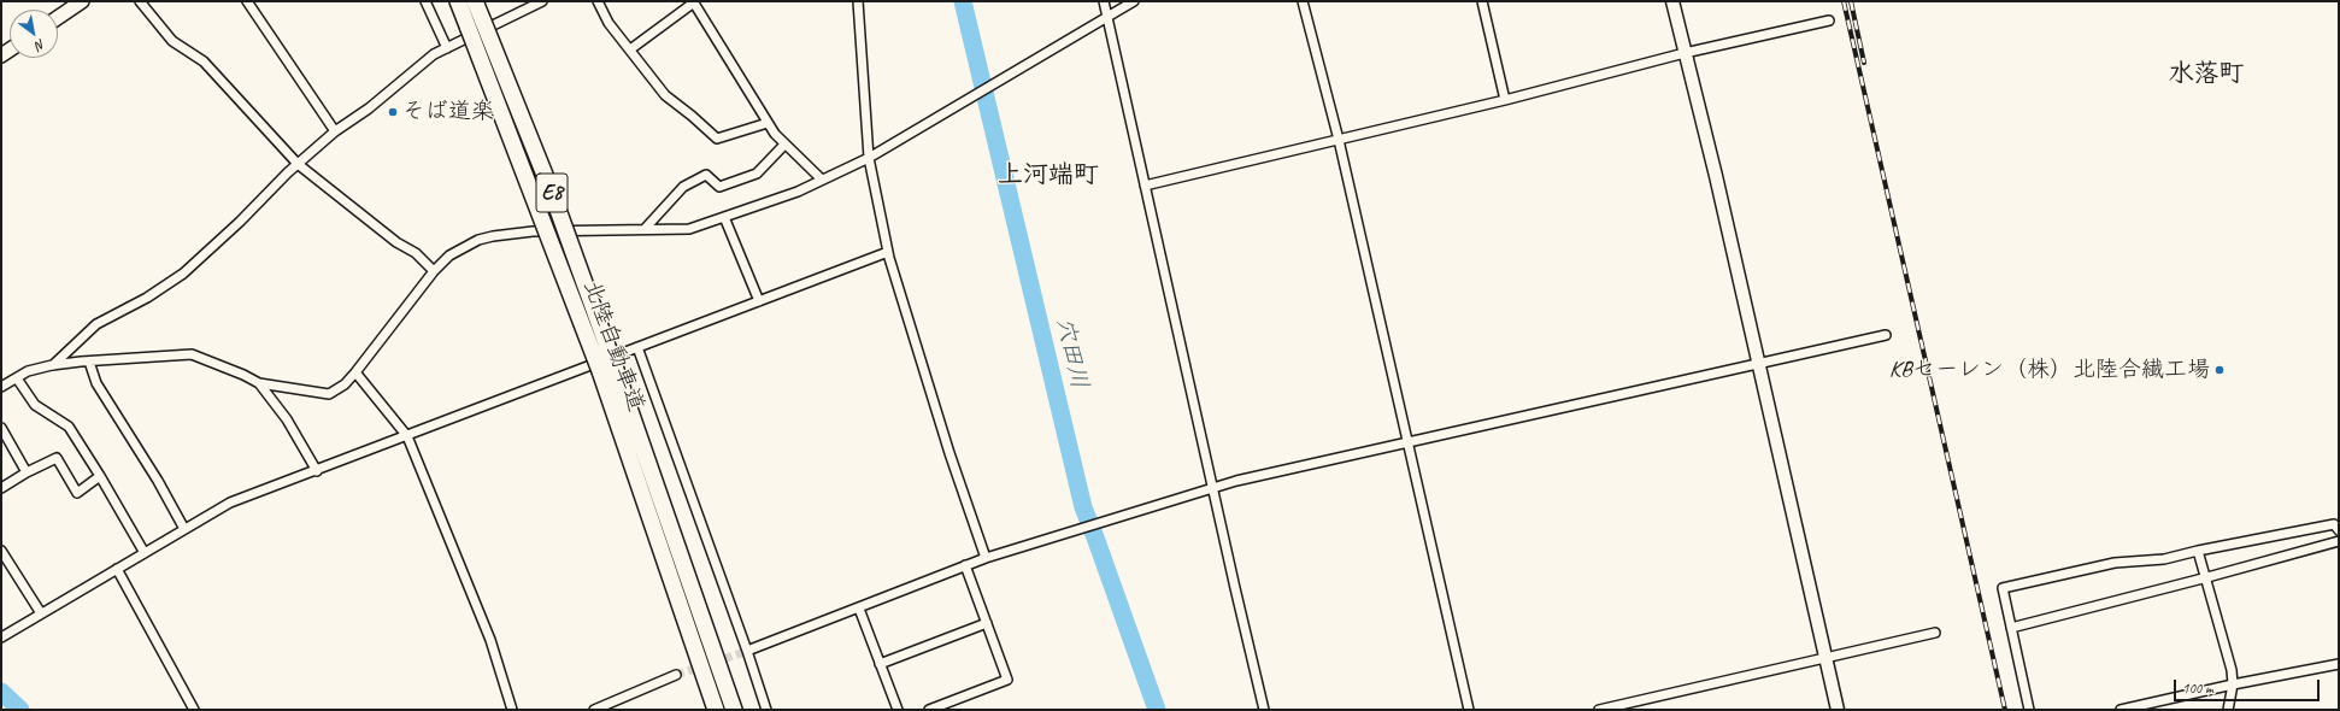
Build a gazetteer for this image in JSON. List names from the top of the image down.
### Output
{
  "streets": {
    "highway": ["E8", "北陸自動車道"]
  },
  "districts": ["水落町", "上河端町"],
  "water": ["穴田川"],
  "places": ["そば道楽", "KBセーレン（株）北陸合繊工場"],
  "scale_bar": "100 m",
  "north": "bottom right"
}
